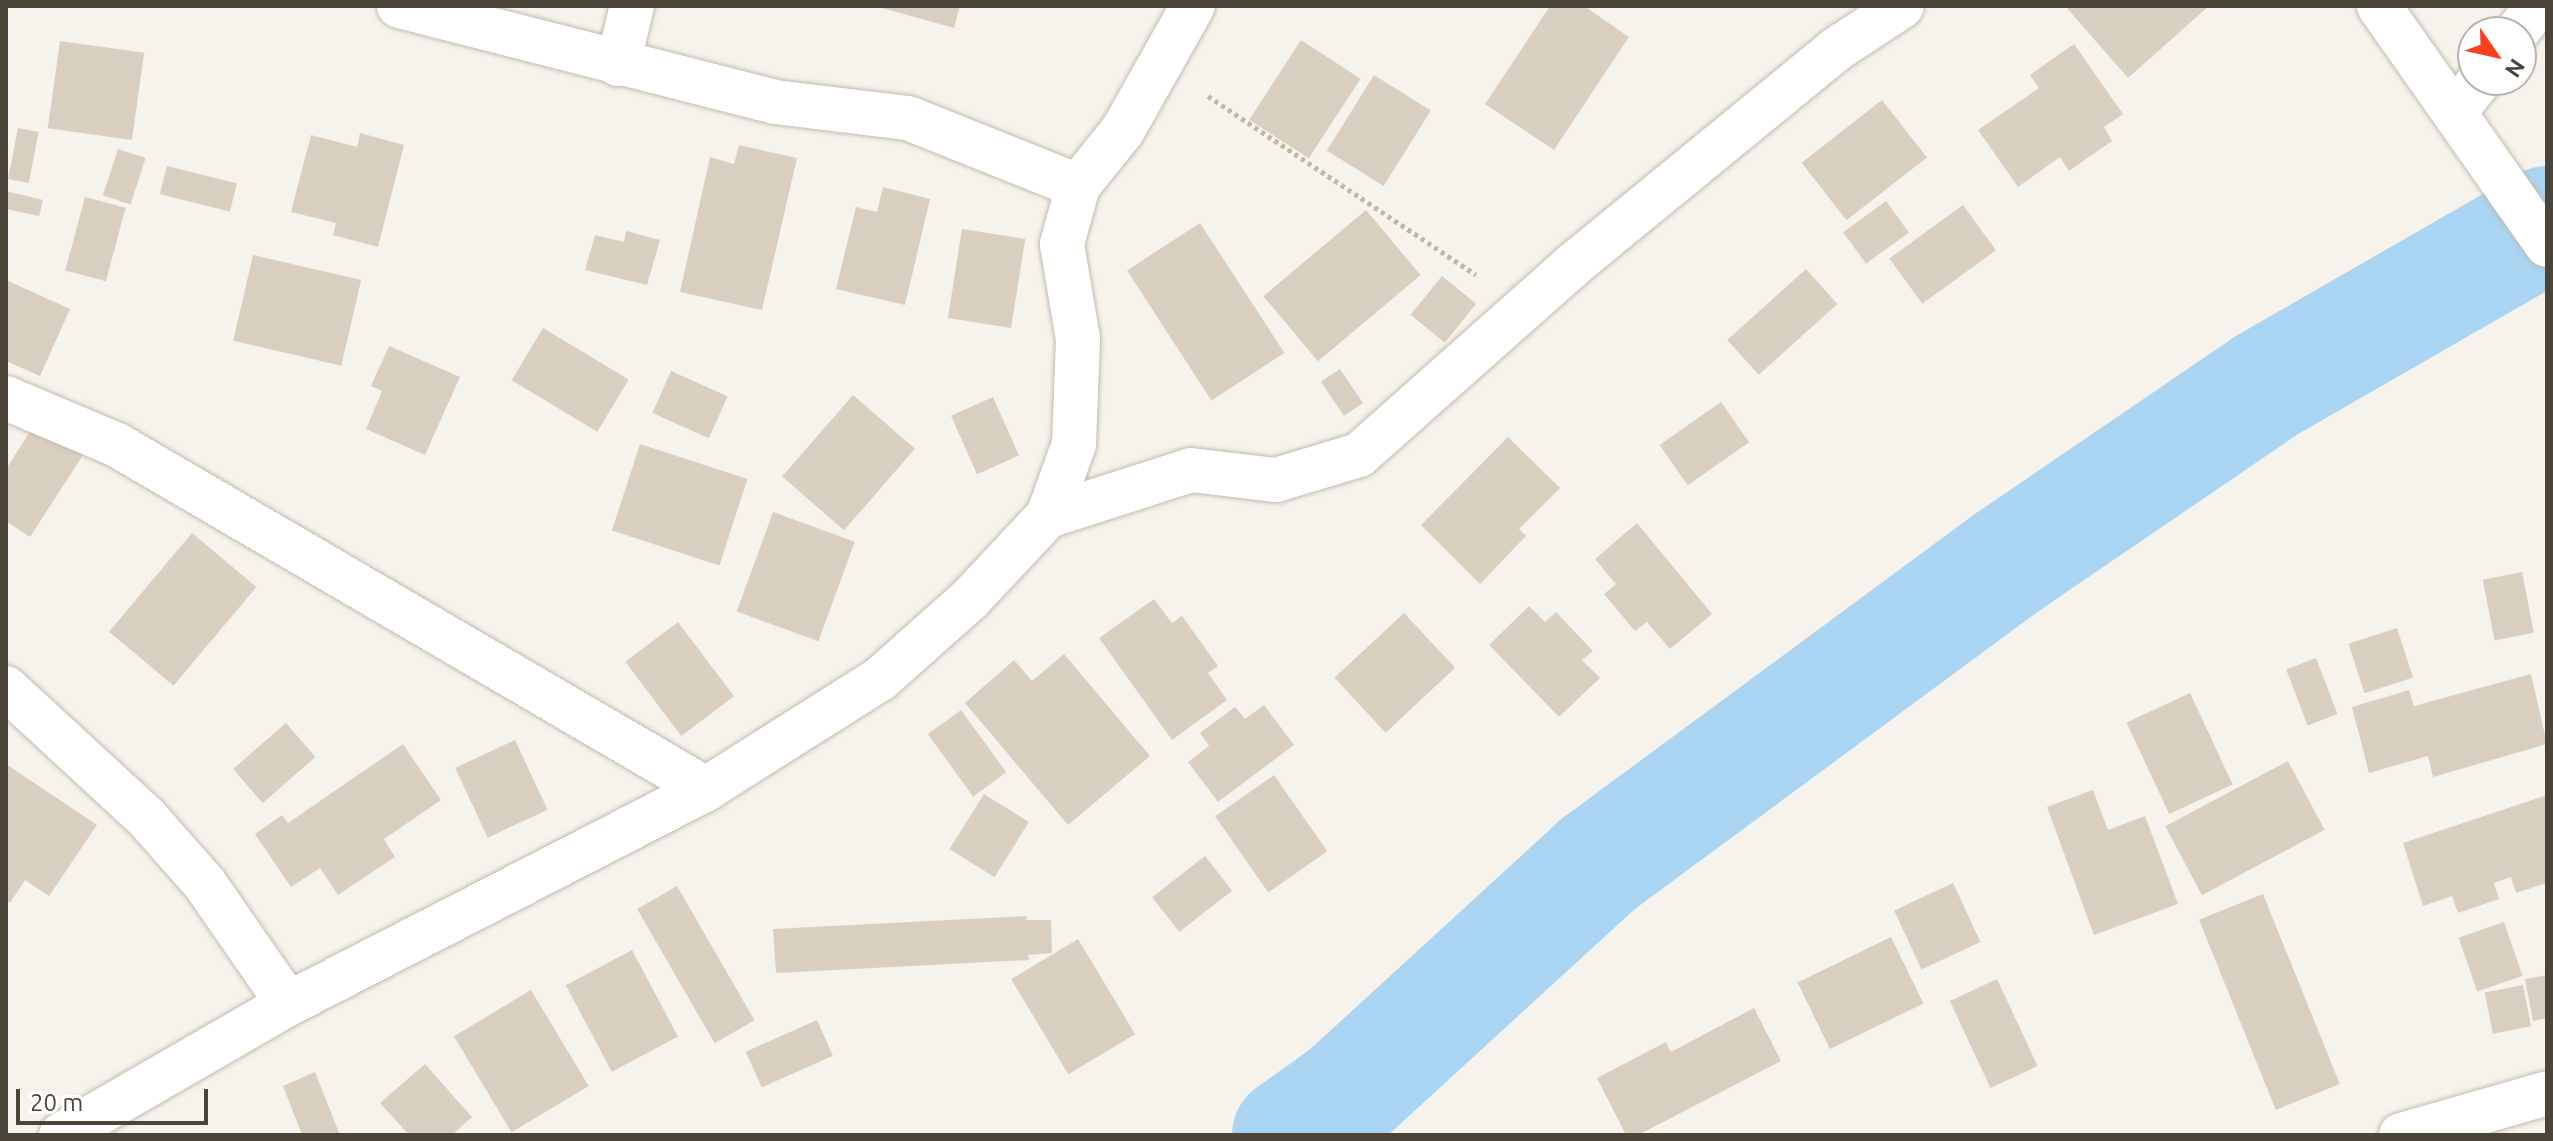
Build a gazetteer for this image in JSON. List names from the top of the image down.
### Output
{
  "scale_bar": "20 m",
  "north": "bottom right"
}
